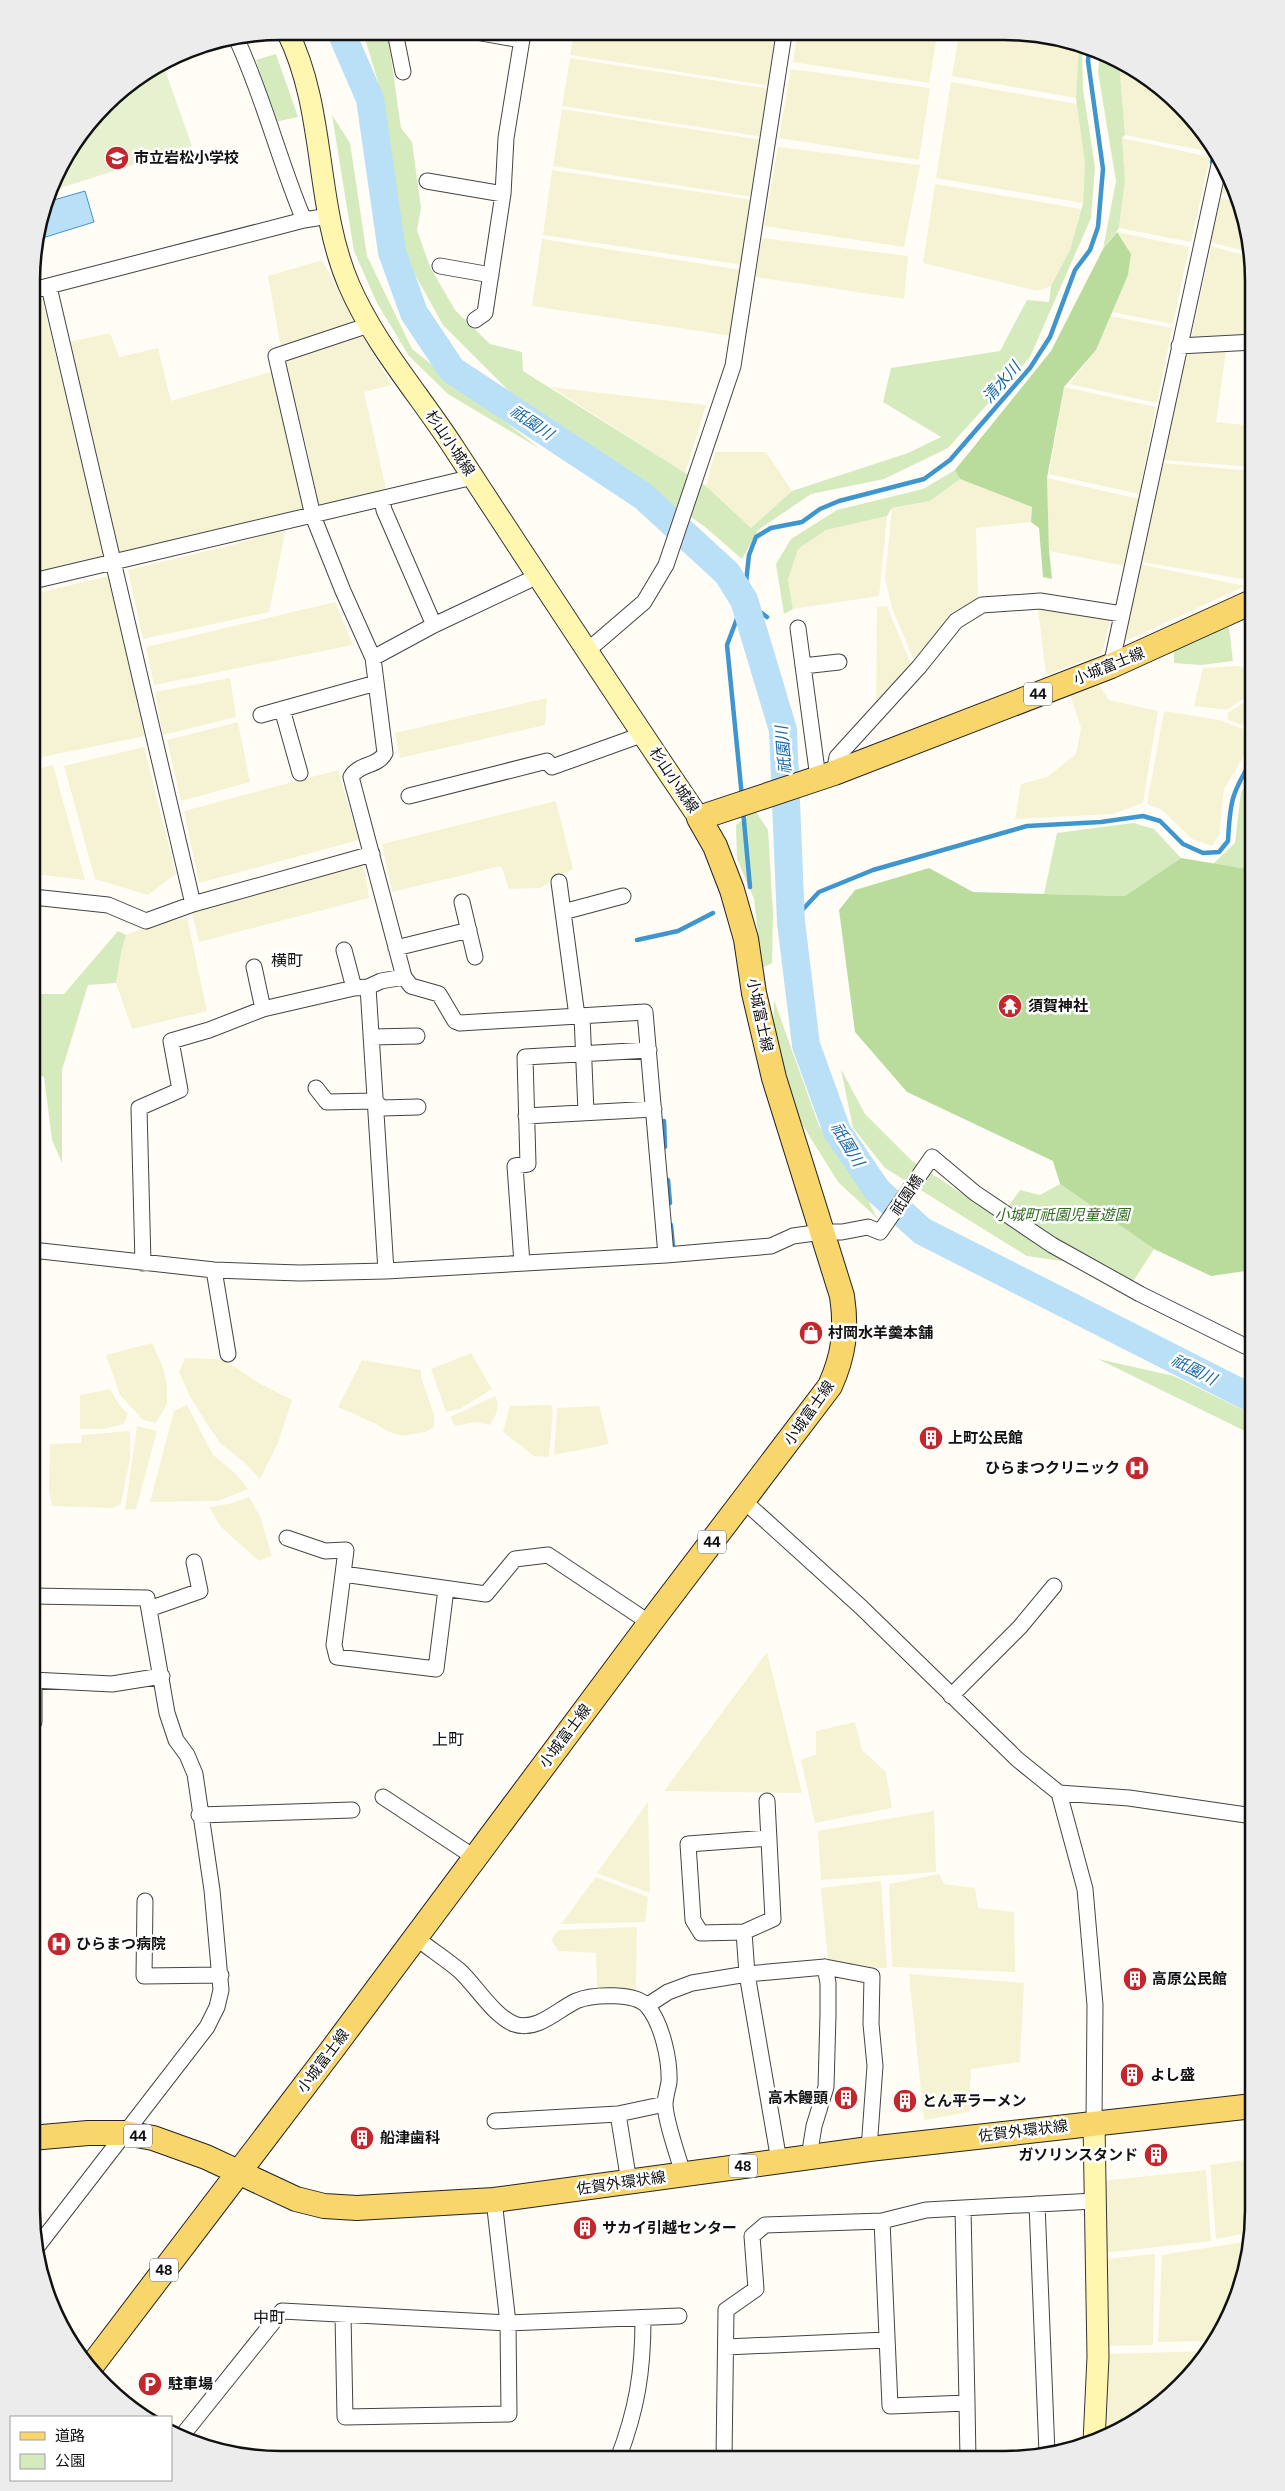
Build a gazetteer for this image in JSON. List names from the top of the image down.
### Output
{
  "streets": {
    "main road": [
      "杉山小城線",
      "小城富士線",
      "44",
      "佐賀外環状線",
      "48"
    ],
    "street": ["祇園橋"]
  },
  "crossings": [
    ["杉山小城線", "小城富士線"],
    ["小城富士線", "44"],
    ["小城富士線", "祇園橋"],
    ["小城富士線", "佐賀外環状線"],
    ["小城富士線", "48"],
    ["44", "佐賀外環状線"],
    ["44", "48"],
    ["佐賀外環状線", "48"]
  ],
  "districts": ["横町", "上町", "中町"],
  "water": ["清水川", "祇園川"],
  "parks": ["小城町祇園児童遊園"],
  "places": {
    "school or university": ["市立岩松小学校"],
    "temple": ["須賀神社"],
    "shop": ["村岡水羊羹本舗"],
    "building": [
      "上町公民館",
      "高原公民館",
      "よし盛",
      "高木饅頭",
      "とん平ラーメン",
      "船津歯科",
      "ガソリンスタンド",
      "サカイ引越センター"
    ],
    "hospital": ["ひらまつクリニック", "ひらまつ病院"],
    "parking": ["駐車場"]
  },
  "legend": ["道路", "公園"]
}
